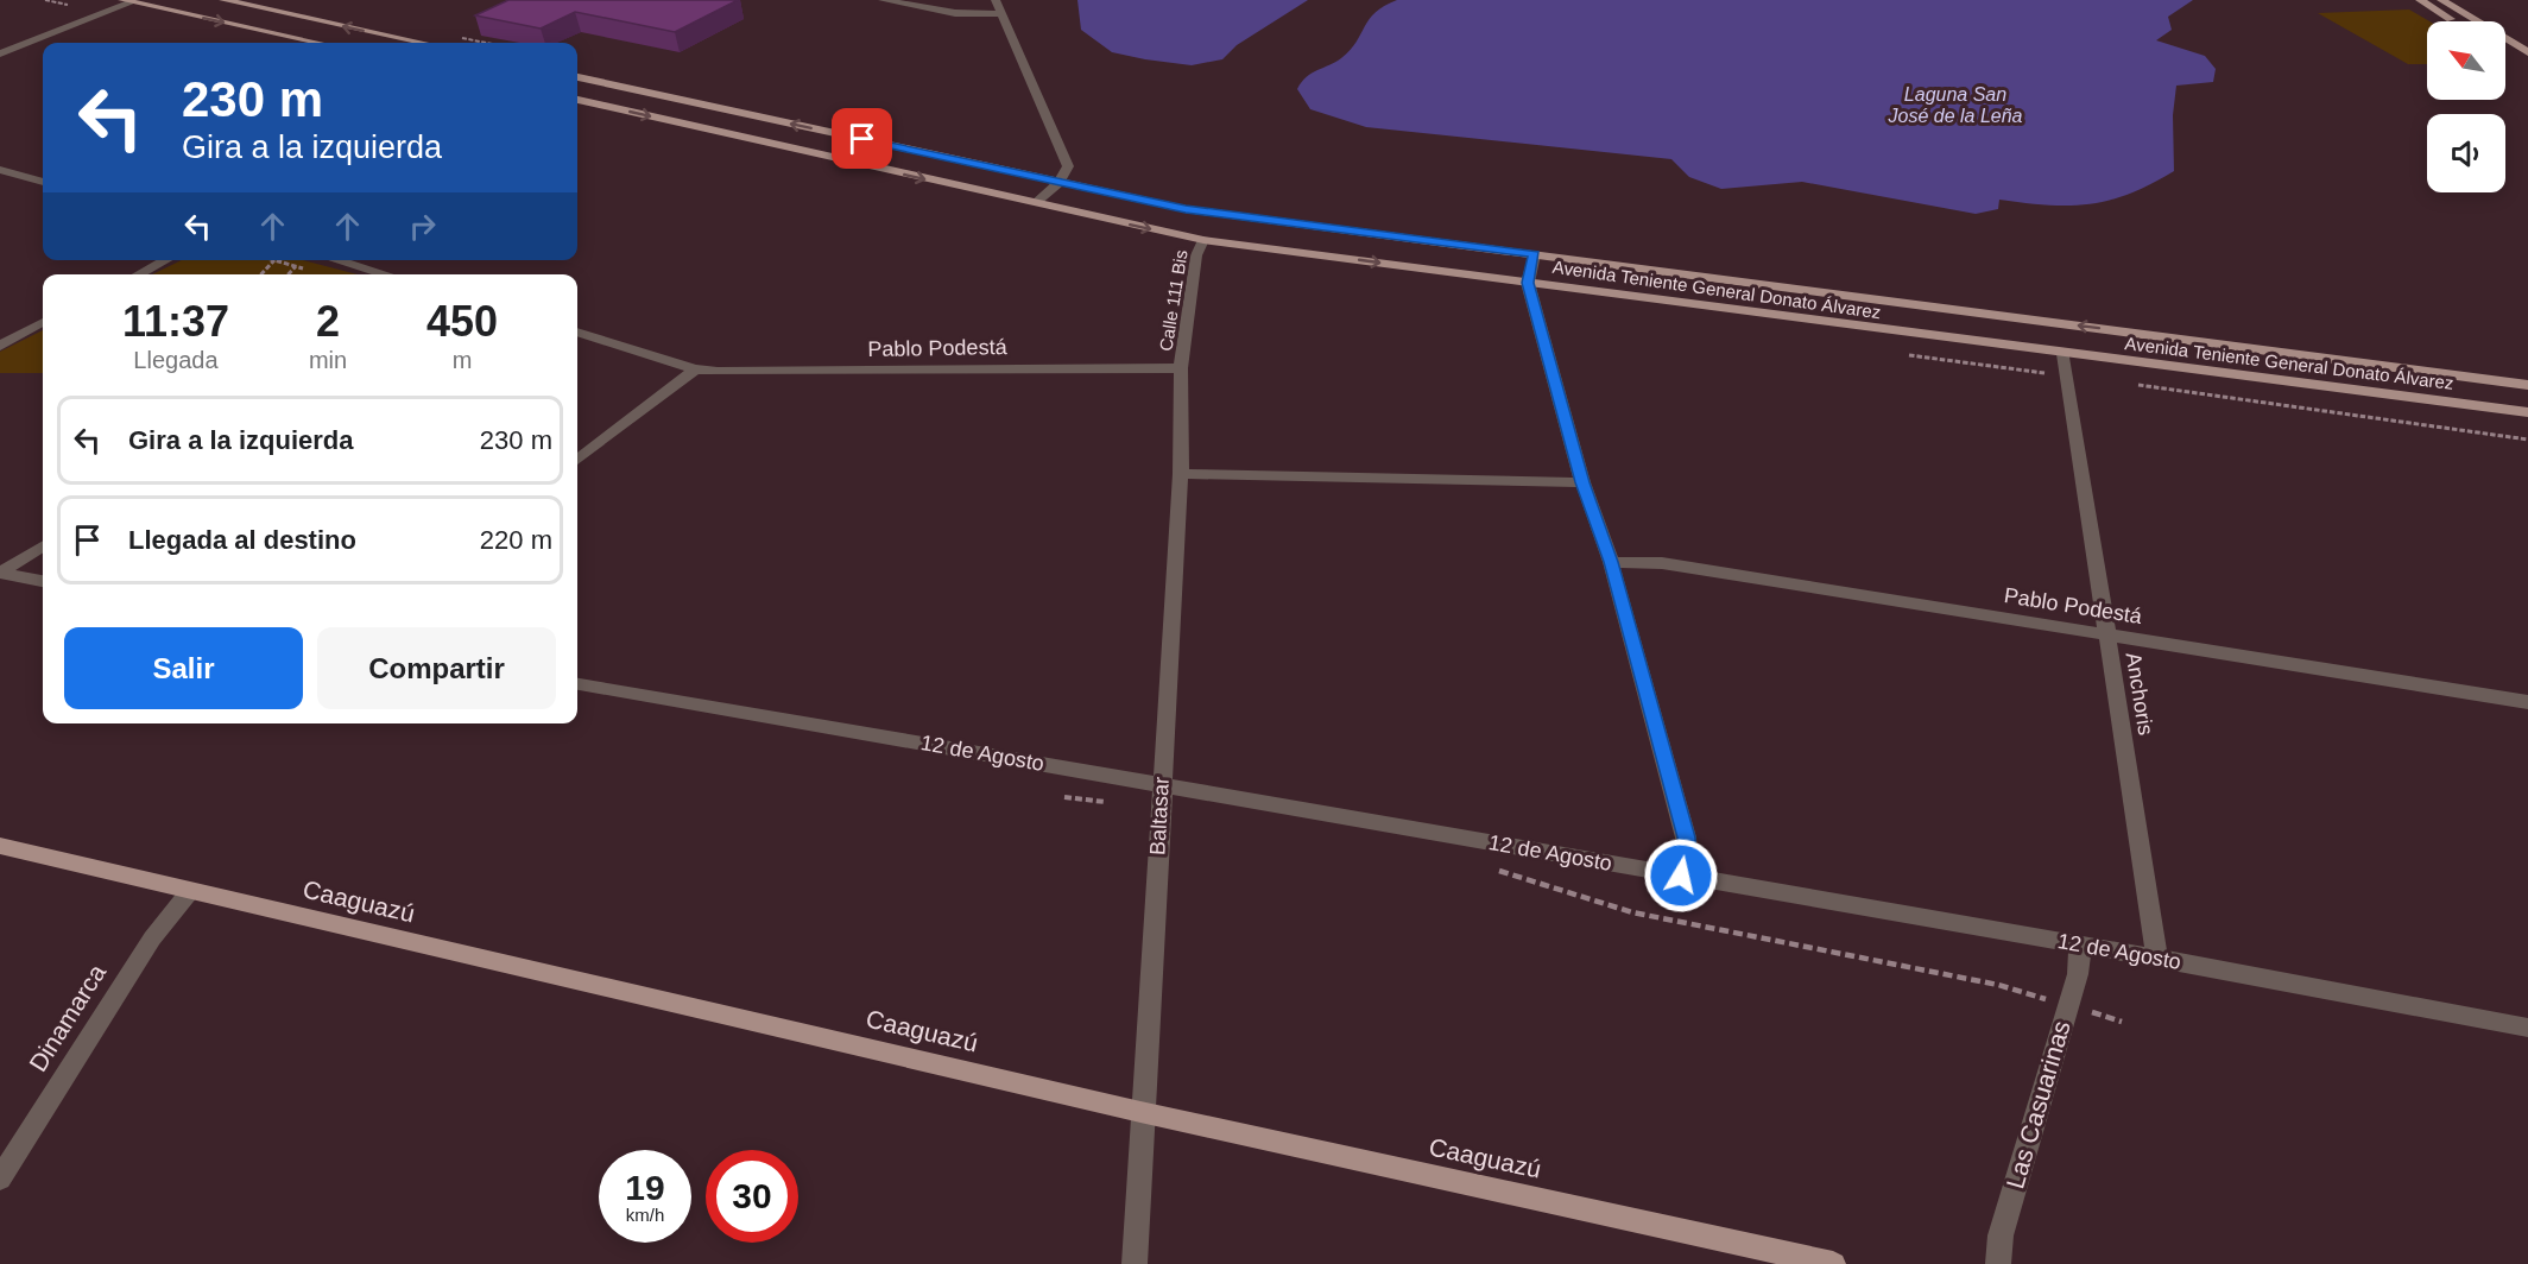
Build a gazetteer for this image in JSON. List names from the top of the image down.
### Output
{
  "streets": {
    "main road": ["Avenida Teniente General Donato Álvarez", "Caaguazú"],
    "street": [
      "Calle 111 Bis",
      "Pablo Podestá",
      "Anchoris",
      "12 de Agosto",
      "Baltasar",
      "Dinamarca",
      "Las Casuarinas"
    ]
  },
  "crossings": [
    ["Avenida Teniente General Donato Álvarez", "Calle 111 Bis"],
    ["Avenida Teniente General Donato Álvarez", "Anchoris"],
    ["Calle 111 Bis", "Pablo Podestá"],
    ["Calle 111 Bis", "Baltasar"],
    ["Pablo Podestá", "Anchoris"],
    ["Pablo Podestá", "Baltasar"],
    ["Anchoris", "12 de Agosto"],
    ["12 de Agosto", "Baltasar"],
    ["12 de Agosto", "Las Casuarinas"],
    ["Baltasar", "Caaguazú"],
    ["Caaguazú", "Dinamarca"]
  ],
  "water": ["Laguna San José de la Leña"],
  "north": "top left",
  "page": {
    "turn": ["230 m", "Gira a la izquierda"],
    "eta": [
      "11:37",
      "Llegada",
      "2",
      "min",
      "450",
      "m"
    ],
    "list": [
      {
        "name": "Gira a la izquierda",
        "value": "230 m"
      },
      {
        "name": "Llegada al destino",
        "value": "220 m"
      }
    ],
    "buttons": ["Salir", "Compartir"],
    "speed": "19 km/h",
    "limit": "30"
  }
}
